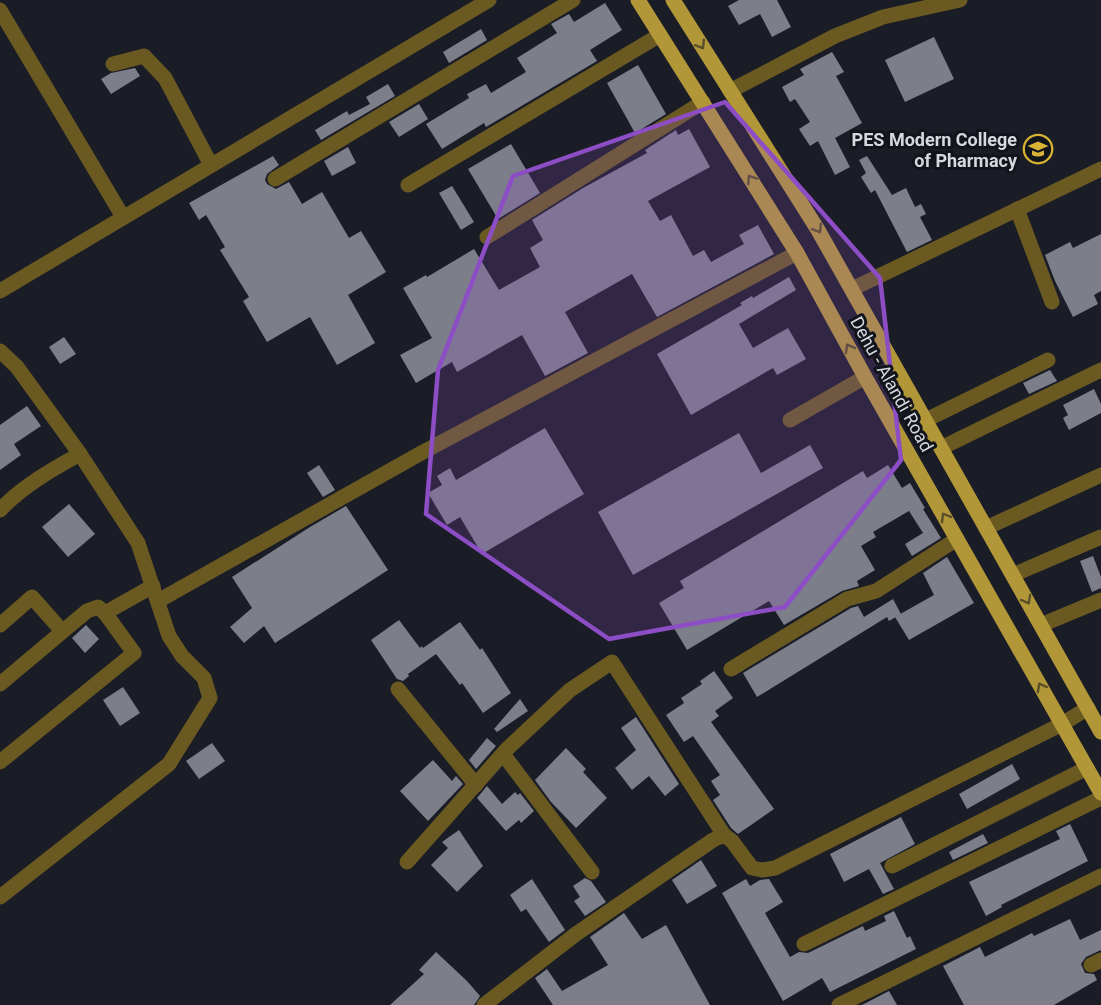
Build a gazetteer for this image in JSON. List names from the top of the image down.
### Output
{
  "streets": {
    "main road": ["Dehu - Alandi Road"]
  },
  "places": {
    "school or university": ["PES Modern College of Pharmacy"]
  }
}
